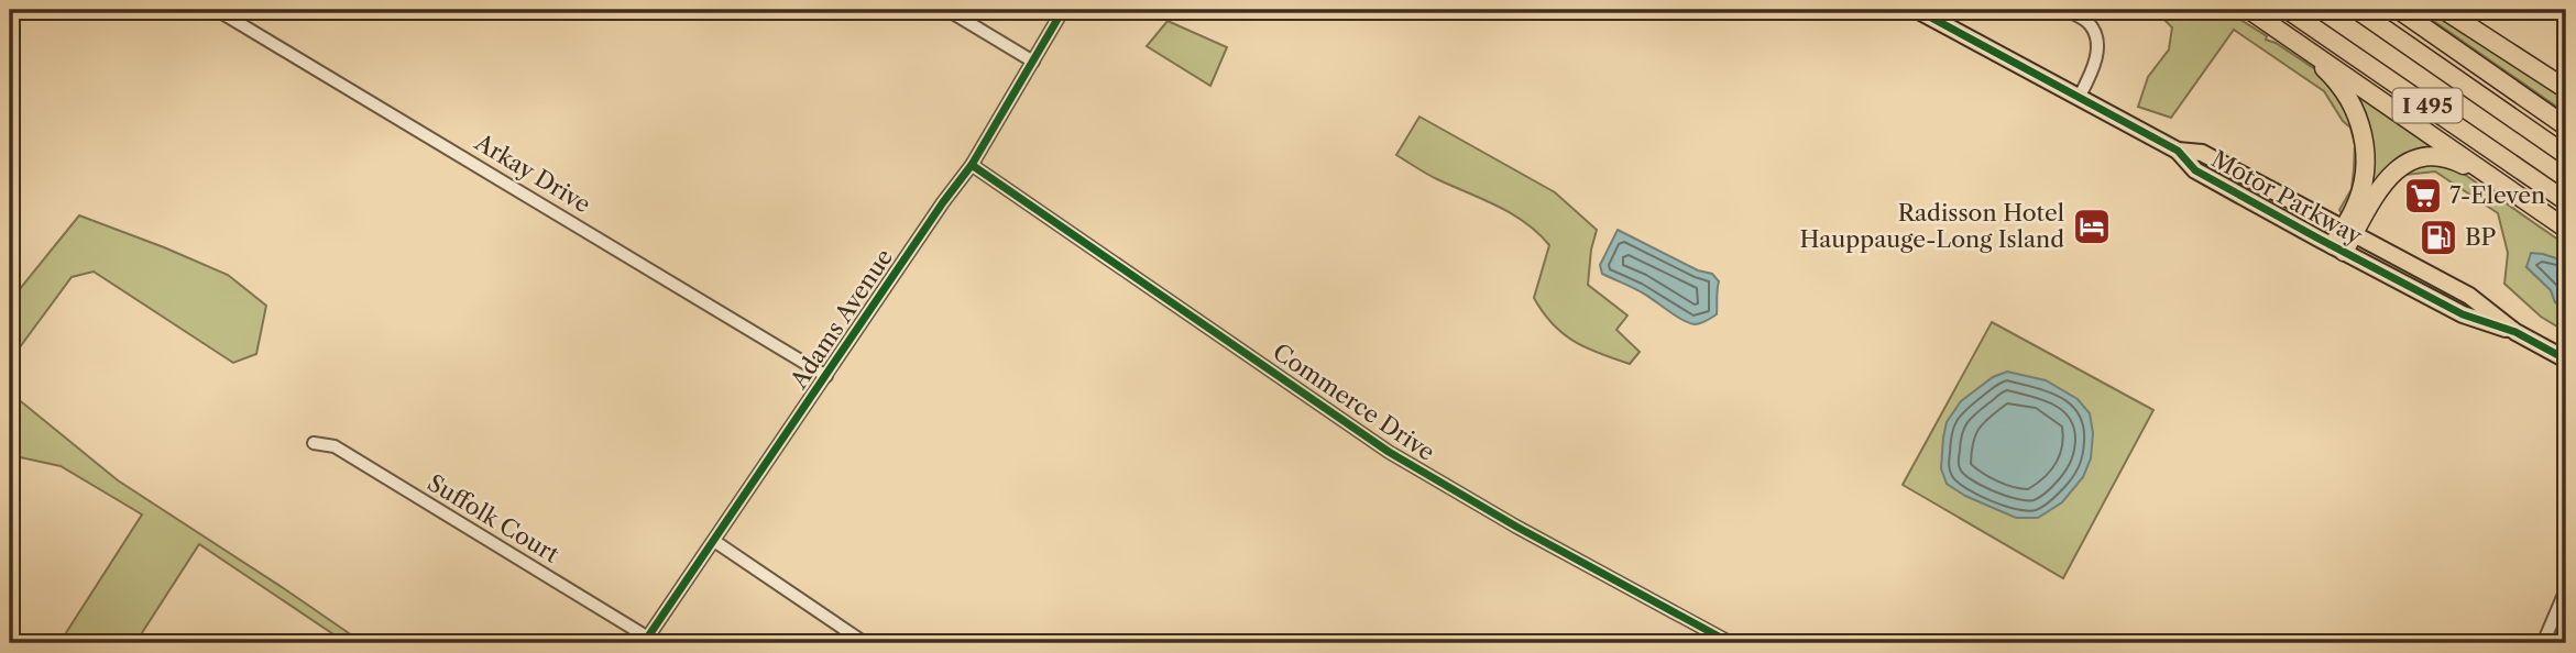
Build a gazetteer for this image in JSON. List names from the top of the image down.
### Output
{
  "streets": {
    "highway": ["I 495"],
    "main road": ["Motor Parkway"],
    "street": [
      "Arkay Drive",
      "Adams Avenue",
      "Commerce Drive",
      "Suffolk Court"
    ]
  },
  "crossings": [
    ["Arkay Drive", "Adams Avenue"],
    ["Adams Avenue", "Commerce Drive"],
    ["Adams Avenue", "Suffolk Court"]
  ],
  "places": {
    "supermarket": ["7-Eleven"],
    "hotel": ["Radisson Hotel Hauppauge-Long Island"],
    "fuel station": ["BP"]
  }
}
